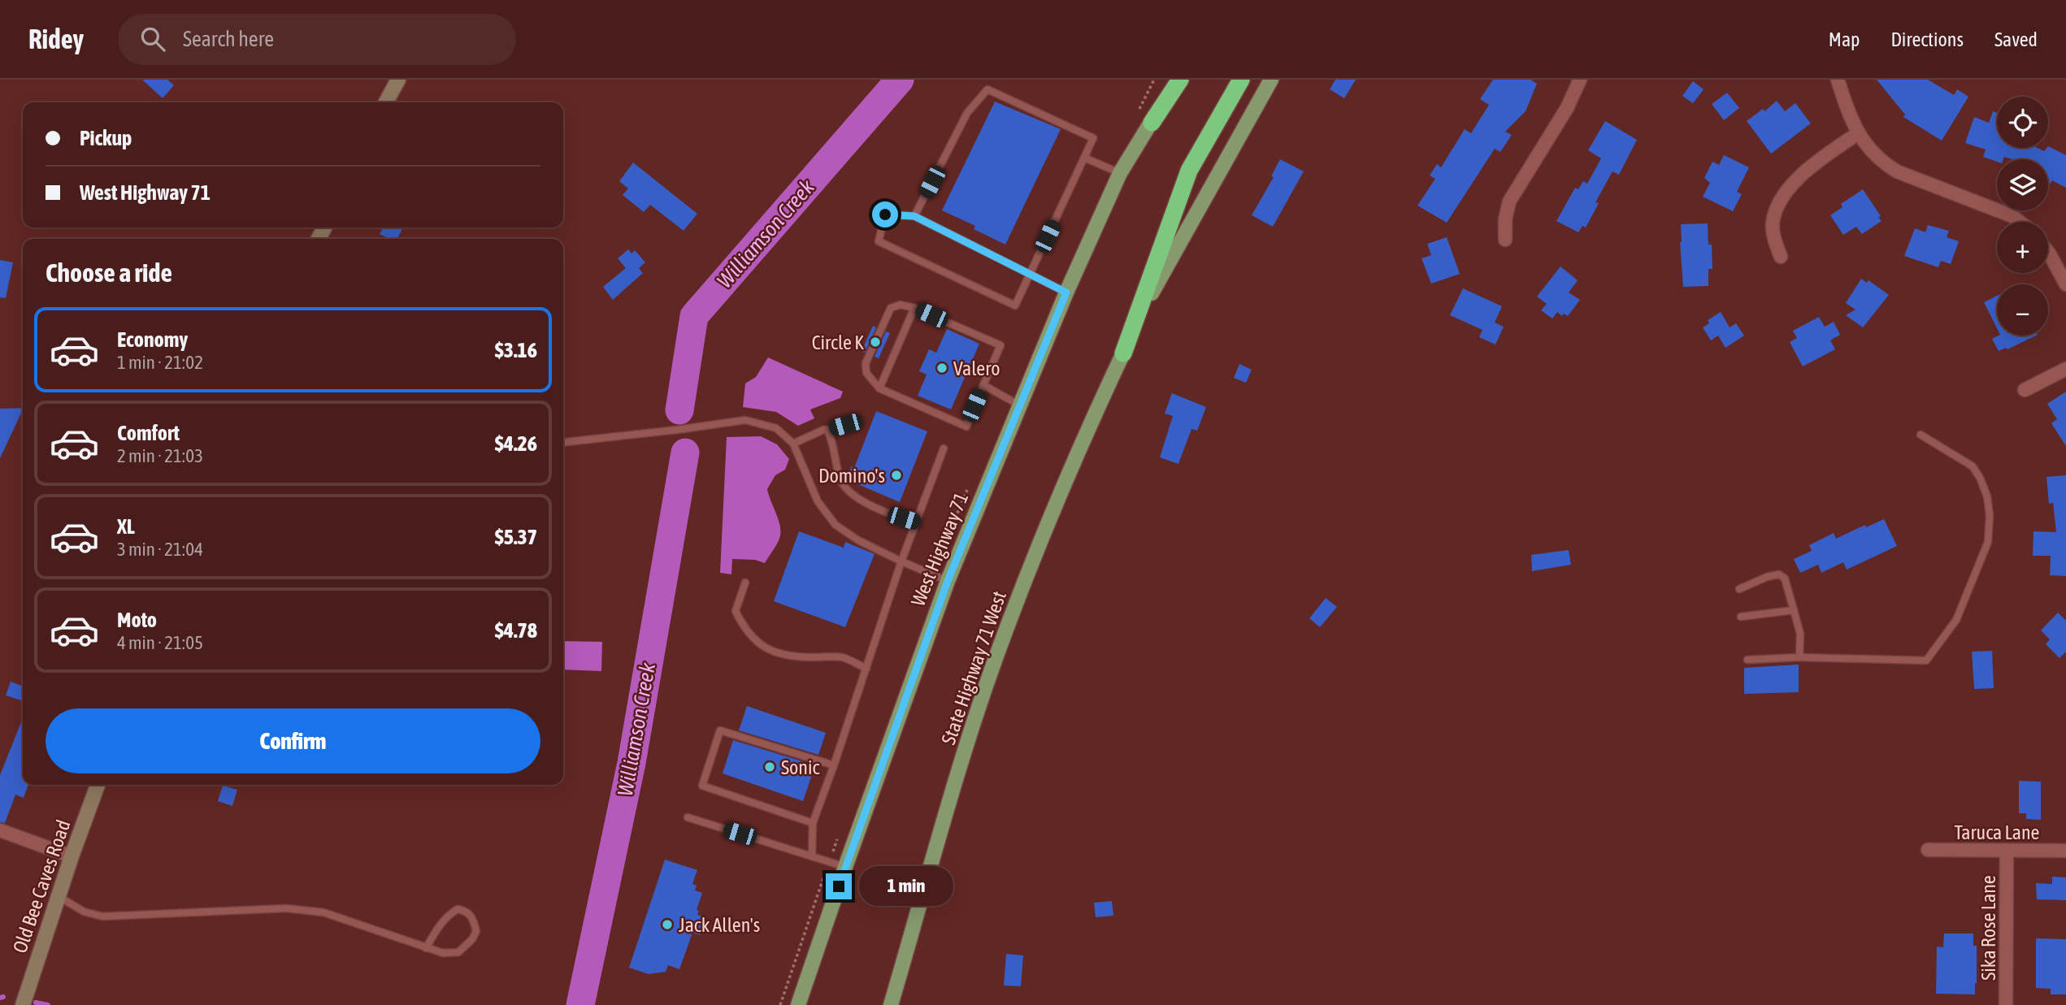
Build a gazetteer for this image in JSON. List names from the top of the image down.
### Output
{
  "streets": {
    "main road": ["West Highway 71", "State Highway 71 West"],
    "street": ["Taruca Lane", "Old Bee Caves Road", "Sika Rose Lane"]
  },
  "crossings": [
    ["Taruca Lane", "Sika Rose Lane"]
  ],
  "water": ["Williamson Creek"],
  "places": [
    "Circle K",
    "Valero",
    "Domino's",
    "Sonic",
    "Jack Allen's"
  ],
  "page": {
    "header": "Ridey",
    "search": "Search here",
    "nav": ["Map", "Directions", "Saved"],
    "map_buttons": ["+", "−"],
    "banner": ["Pickup", "West Highway 71"],
    "heading": "Choose a ride",
    "list": [
      {
        "name": "Economy",
        "note": "1 min · 21:02",
        "value": "$3.16"
      },
      {
        "name": "Comfort",
        "note": "2 min · 21:03",
        "value": "$4.26"
      },
      {
        "name": "XL",
        "note": "3 min · 21:04",
        "value": "$5.37"
      },
      {
        "name": "Moto",
        "note": "4 min · 21:05",
        "value": "$4.78"
      }
    ],
    "buttons": "Confirm",
    "bubble": "1 min"
  }
}
